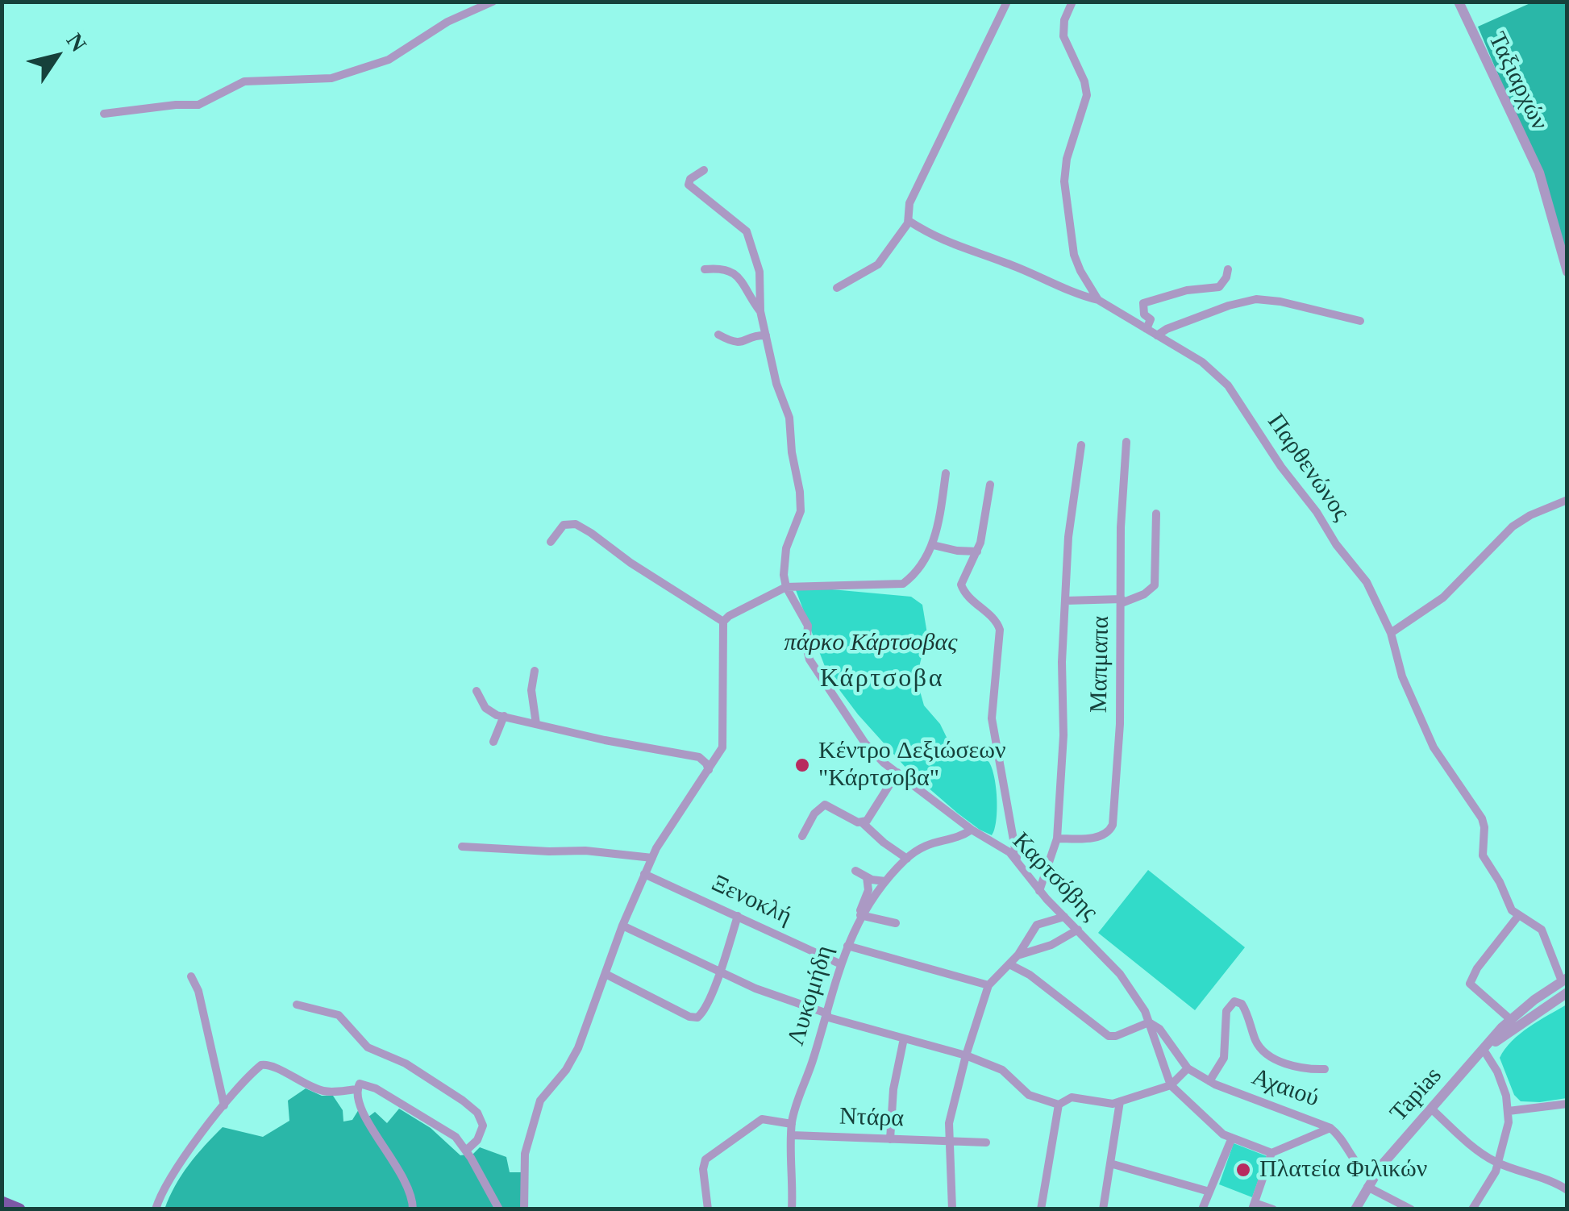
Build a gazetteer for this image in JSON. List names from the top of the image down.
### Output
{
  "streets": {
    "street": [
      "Ταξιαρχών",
      "Παρθενώνος",
      "Μαπμαπα",
      "Καρτσόβης",
      "Ξενοκλή",
      "Λυκομήδη",
      "Αχαιού",
      "Tapias",
      "Ντάρα"
    ]
  },
  "crossings": [
    ["Ξενοκλή", "Λυκομήδη"],
    ["Λυκομήδη", "Ντάρα"],
    ["Αχαιού", "Tapias"]
  ],
  "districts": ["Κάρτσοβα"],
  "parks": ["πάρκο Κάρτσοβας"],
  "places": ["Κέντρο Δεξιώσεων \"Κάρτσοβα\"", "Πλατεία Φιλικών"],
  "north": "top right"
}
